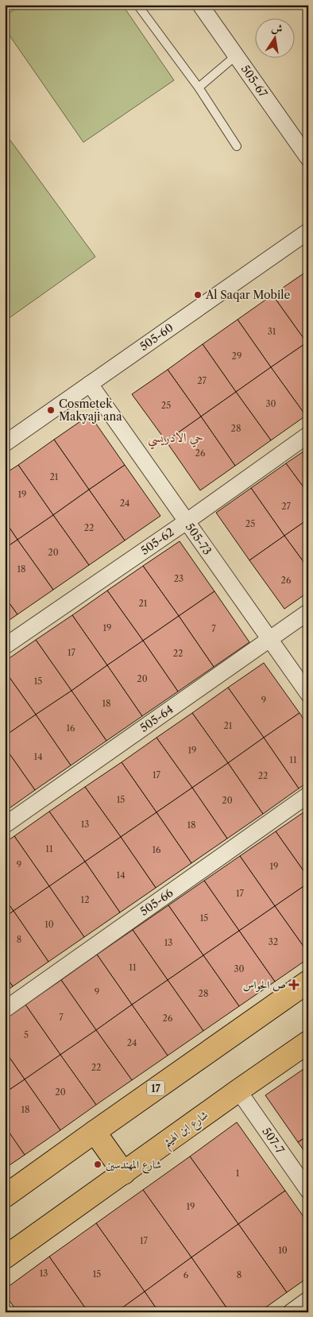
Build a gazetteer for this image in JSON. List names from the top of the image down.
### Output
{
  "streets": {
    "main road": ["17", "شارع ابن الهيثم"],
    "street": [
      "505-67",
      "505-60",
      "505-73",
      "505-62",
      "505-64",
      "505-66",
      "507-7"
    ]
  },
  "crossings": [
    ["505-60", "505-73"],
    ["505-73", "505-62"],
    ["505-73", "505-64"],
    ["شارع ابن الهيثم", "507-7"]
  ],
  "districts": ["حي الادريسي"],
  "places": {
    "other": ["Al Saqar Mobile", "Cosmetek Makyaji ana", "شارع المهندسين"],
    "health": ["ص الحواس"]
  },
  "house_numbers": [
    "31",
    "29",
    "27",
    "30",
    "25",
    "28",
    "26",
    "21",
    "19",
    "24",
    "27",
    "25",
    "22",
    "20",
    "18",
    "23",
    "26",
    "21",
    "19",
    "7",
    "17",
    "22",
    "20",
    "15",
    "9",
    "18",
    "21",
    "16",
    "19",
    "14",
    "11",
    "17",
    "22",
    "15",
    "20",
    "13",
    "18",
    "11",
    "16",
    "9",
    "19",
    "14",
    "17",
    "12",
    "15",
    "10",
    "8",
    "32",
    "13",
    "11",
    "30",
    "9",
    "28",
    "7",
    "26",
    "5",
    "24",
    "22",
    "20",
    "18",
    "1",
    "19",
    "17",
    "10",
    "13",
    "15",
    "6",
    "8"
  ],
  "north": "top"
}
